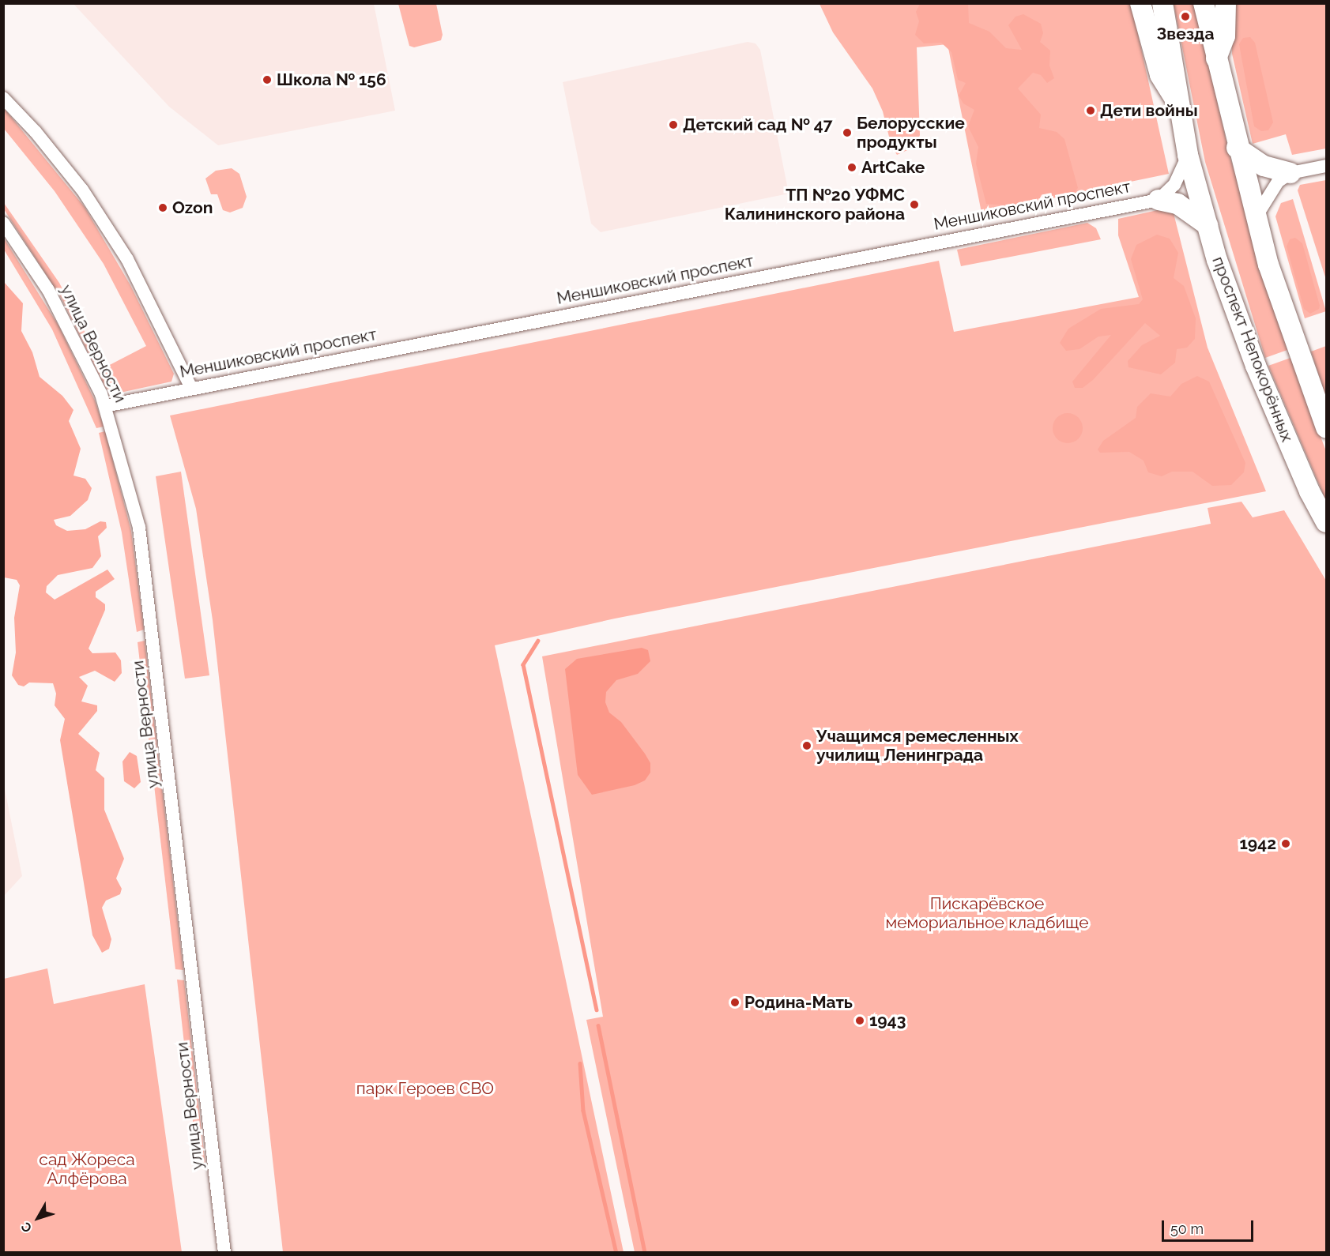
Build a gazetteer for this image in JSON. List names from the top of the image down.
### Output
{
  "streets": {
    "main road": ["проспект Непокорённых"],
    "street": ["Меншиковский проспект", "улица Верности"]
  },
  "crossings": [
    ["Меншиковский проспект", "улица Верности"]
  ],
  "parks": ["Пискарёвское мемориальное кладбище", "парк Героев СВО", "сад Жореса Алфёрова"],
  "places": [
    "Звезда",
    "Школа № 156",
    "Дети войны",
    "Детский сад № 47",
    "Белорусские продукты",
    "ArtCake",
    "ТП №20 УФМС Калининского района",
    "Ozon",
    "Учащимся ремесленных училищ Ленинграда",
    "1942",
    "Родина-Мать",
    "1943"
  ],
  "scale_bar": "50 m",
  "north": "bottom left"
}
